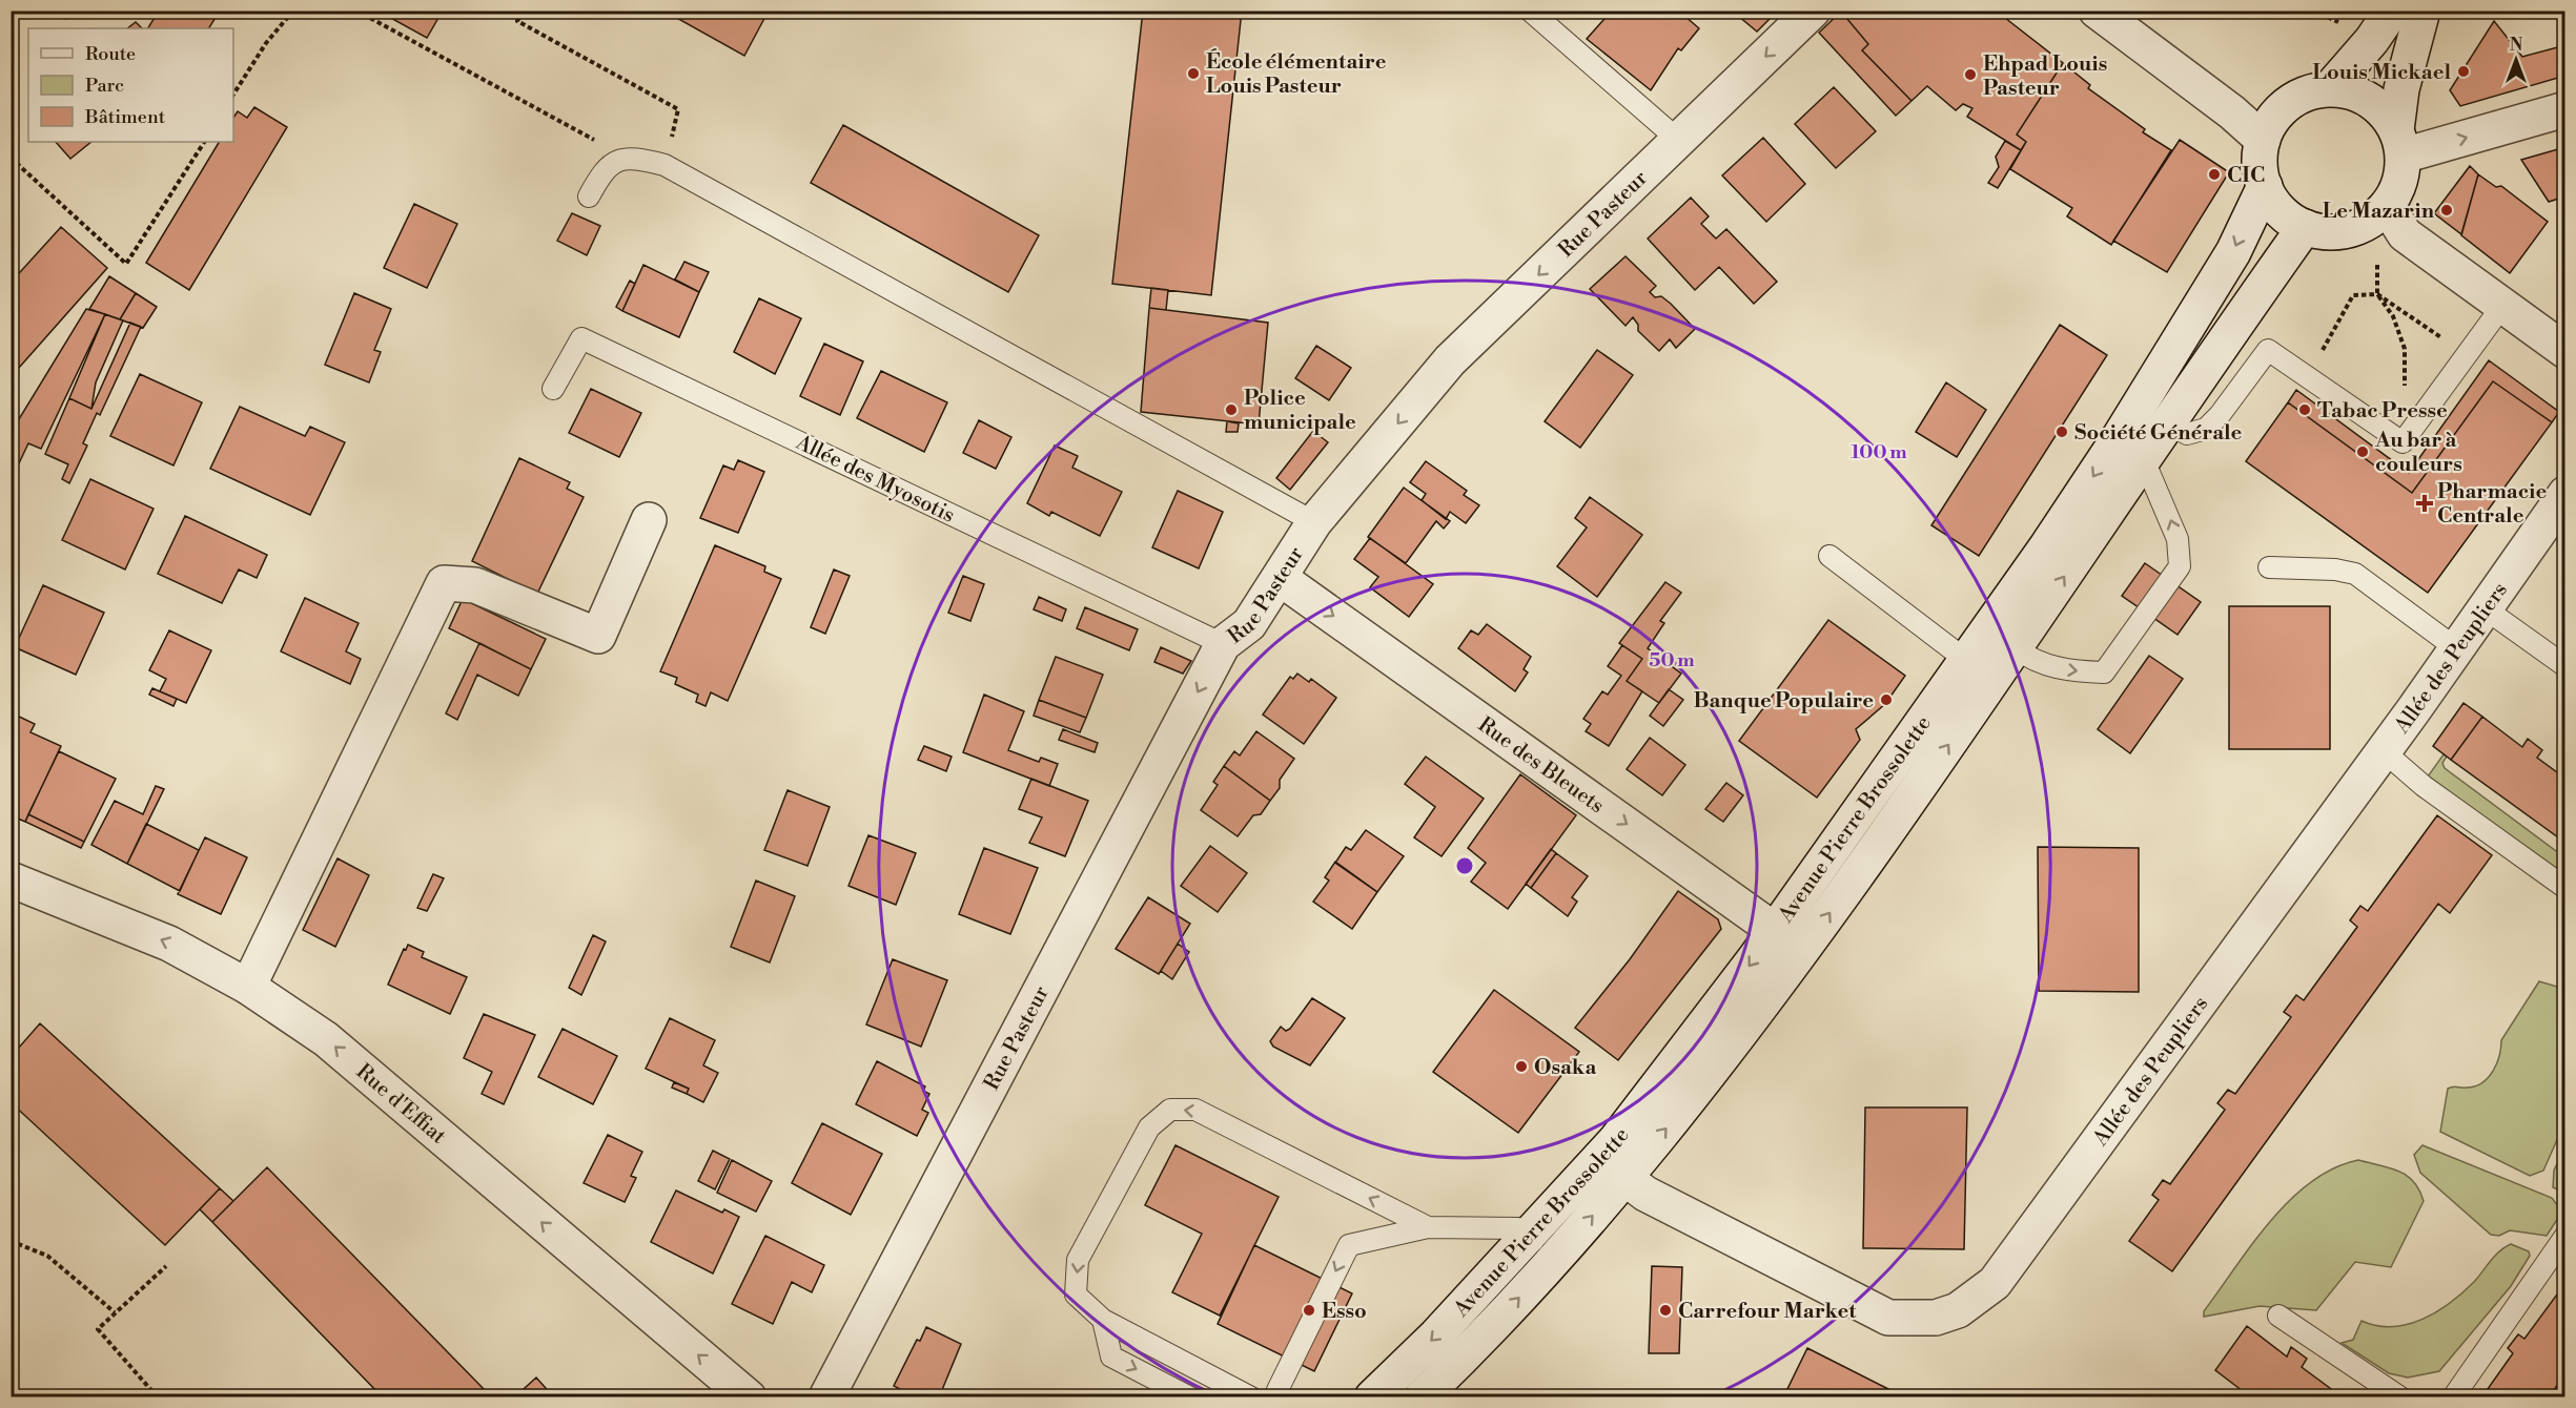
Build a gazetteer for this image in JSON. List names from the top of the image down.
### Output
{
  "streets": {
    "street": [
      "Rue Pasteur",
      "Allée des Peupliers",
      "Rue des Bleuets",
      "Avenue Pierre Brossolette",
      "Rue d'Effiat"
    ],
    "lane": ["Allée des Myosotis"]
  },
  "crossings": [
    ["Rue Pasteur", "Allée des Myosotis"],
    ["Rue Pasteur", "Rue des Bleuets"],
    ["Allée des Peupliers", "Avenue Pierre Brossolette"],
    ["Rue des Bleuets", "Avenue Pierre Brossolette"]
  ],
  "one_way": ["Rue Pasteur", "Rue des Bleuets", "Rue d'Effiat"],
  "places": {
    "other": [
      "Louis Mickael",
      "École élémentaire Louis Pasteur",
      "Ehpad Louis Pasteur",
      "CIC",
      "Le Mazarin",
      "Police municipale",
      "Tabac Presse",
      "Société Générale",
      "Au bar à couleurs",
      "Banque Populaire",
      "Osaka",
      "Esso",
      "Carrefour Market"
    ],
    "health": ["Pharmacie Centrale"]
  },
  "legend": ["Route", "Parc", "Bâtiment"],
  "north": "top",
  "rings": ["100 m", "50 m"]
}
